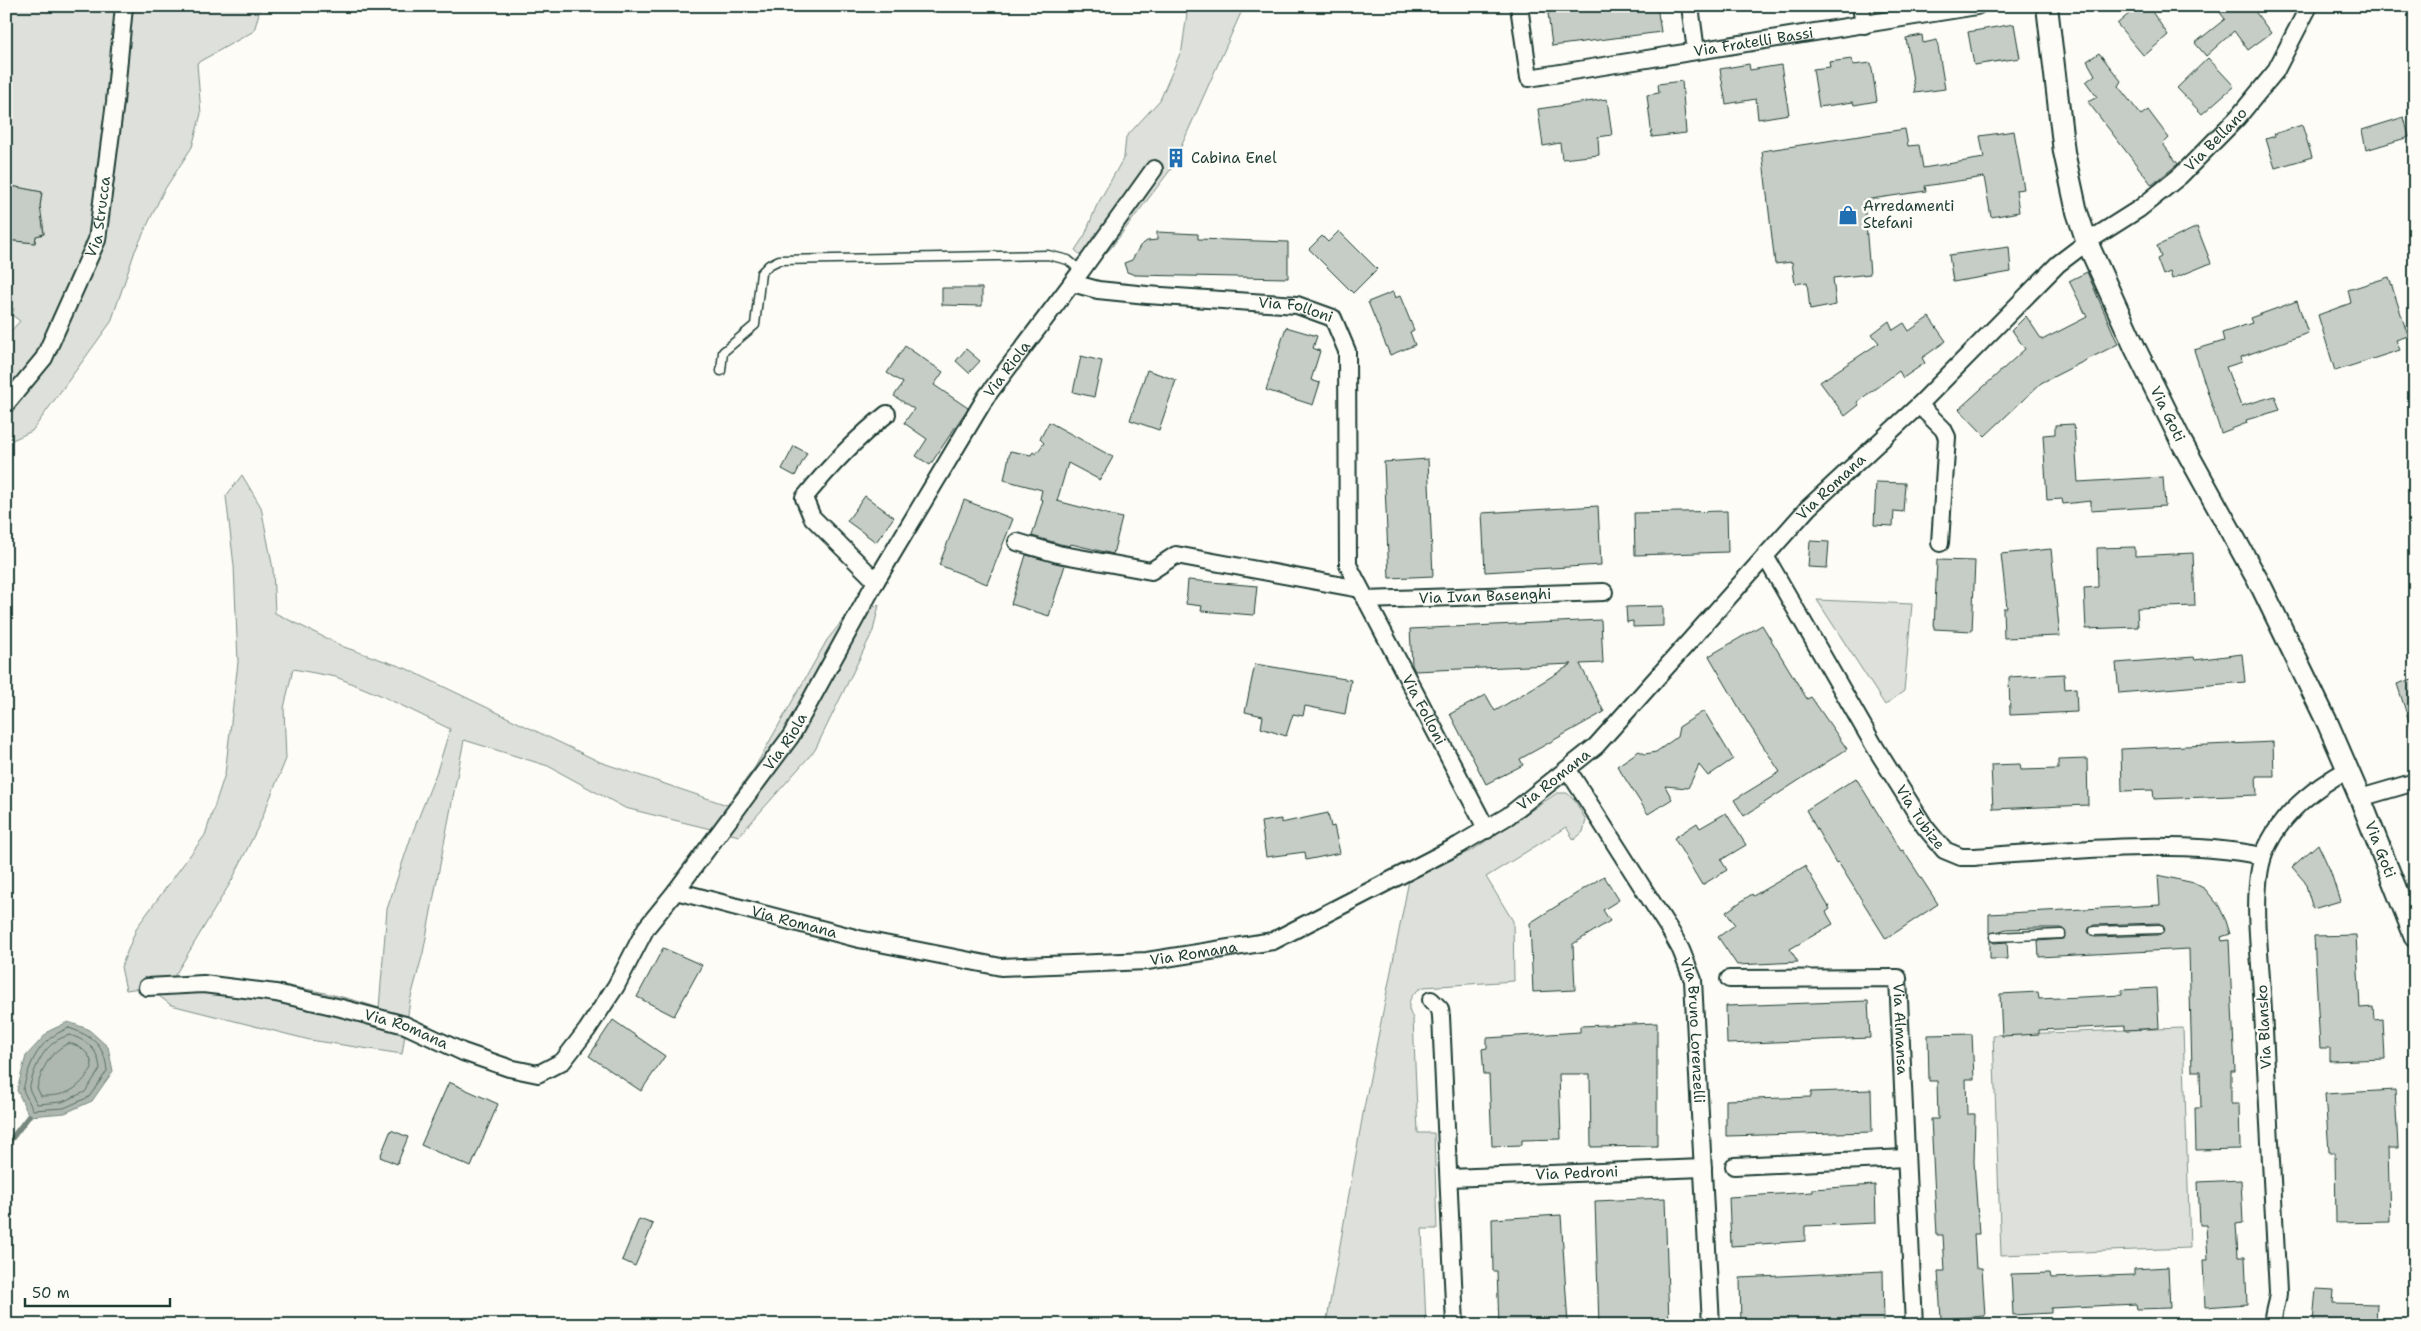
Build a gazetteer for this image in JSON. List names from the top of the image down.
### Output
{
  "streets": {
    "street": [
      "Via Fratelli Bassi",
      "Via Bellano",
      "Via Strucca",
      "Via Folloni",
      "Via Riola",
      "Via Goti",
      "Via Romana",
      "Via Ivan Basenghi",
      "Via Tubize",
      "Via Blansko",
      "Via Almansa",
      "Via Bruno Lorenzelli",
      "Via Pedroni"
    ]
  },
  "crossings": [
    ["Via Bellano", "Via Goti"],
    ["Via Bellano", "Via Romana"],
    ["Via Folloni", "Via Riola"],
    ["Via Folloni", "Via Romana"],
    ["Via Folloni", "Via Ivan Basenghi"],
    ["Via Riola", "Via Romana"],
    ["Via Goti", "Via Romana"],
    ["Via Goti", "Via Blansko"],
    ["Via Romana", "Via Tubize"],
    ["Via Romana", "Via Bruno Lorenzelli"],
    ["Via Tubize", "Via Blansko"],
    ["Via Bruno Lorenzelli", "Via Pedroni"]
  ],
  "places": {
    "building": ["Cabina Enel"],
    "shop": ["Arredamenti Stefani"]
  },
  "scale_bar": "50 m"
}
